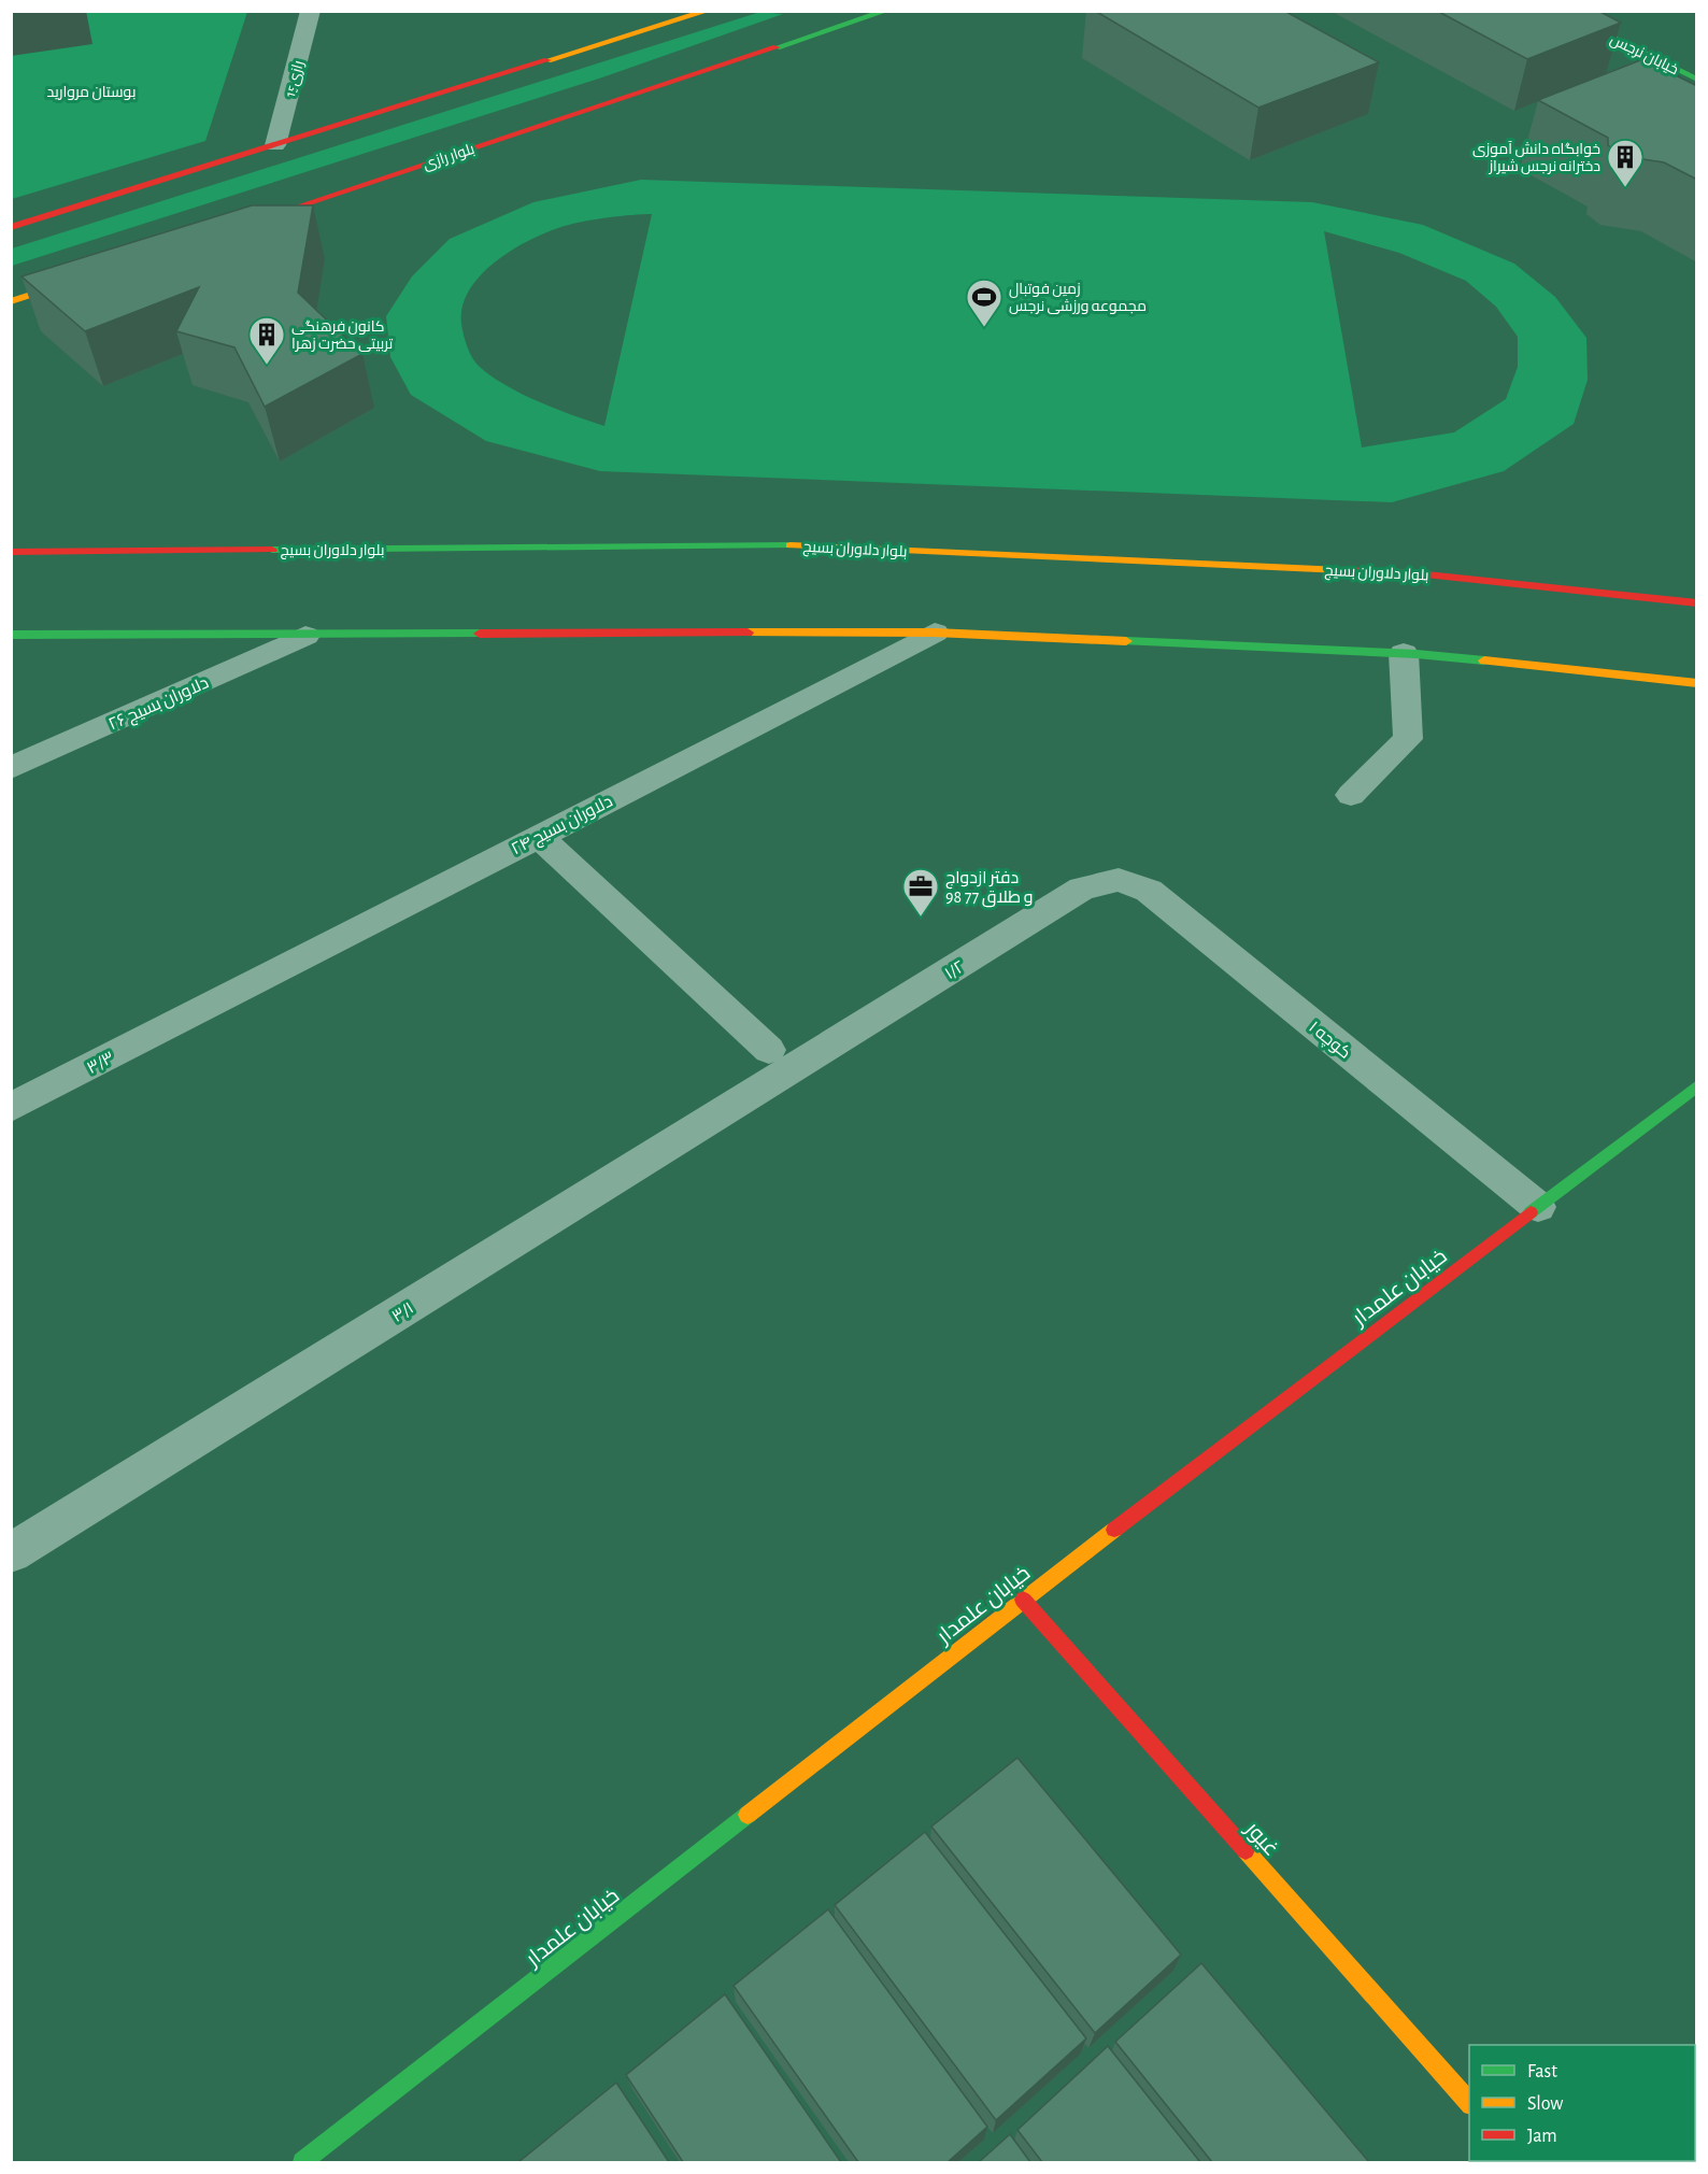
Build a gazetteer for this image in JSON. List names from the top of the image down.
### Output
{
  "streets": {
    "main road": [
      "خیابان نرجس",
      "بلوار رازی",
      "بلوار دلاوران بسیج",
      "خیابان علمدار",
      "غیور"
    ],
    "street": [
      "15رازی",
      "دلاوران بسیج ۲۶",
      "دلاوران بسیج ۲۴",
      "۱/۲",
      "کوچه ۱",
      "۳/۳",
      "۳/۱"
    ]
  },
  "crossings": [
    ["دلاوران بسیج ۲۴", "۳/۳"],
    ["۱/۲", "کوچه ۱"],
    ["۱/۲", "۳/۱"],
    ["کوچه ۱", "خیابان علمدار"],
    ["خیابان علمدار", "غیور"]
  ],
  "parks": ["بوستان مروارید"],
  "places": {
    "building": ["خوابگاه دانش آموزی دخترانه نرجس شیراز", "کانون فرهنگی تربیتی حضرت زهرا"],
    "sports": ["زمین فوتبال مجموعه ورزشی نرجس"],
    "office": ["دفتر ازدواج 98 و طلاق 77"]
  },
  "legend": ["Fast", "Slow", "Jam"]
}
